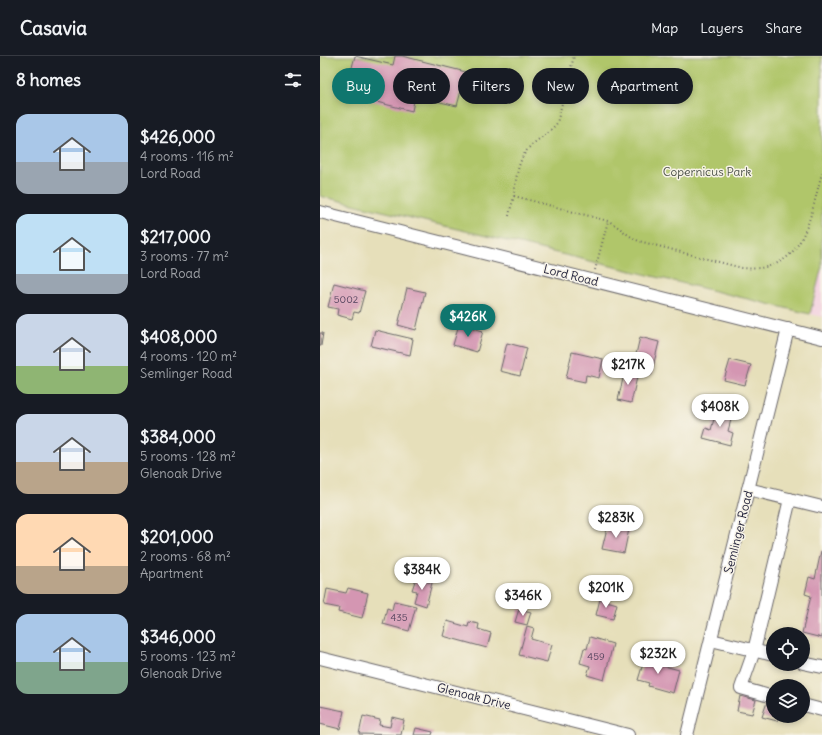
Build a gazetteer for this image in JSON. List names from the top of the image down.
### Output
{
  "streets": {
    "street": ["Lord Road", "Semlinger Road", "Glenoak Drive"]
  },
  "crossings": [
    ["Lord Road", "Semlinger Road"]
  ],
  "parks": ["Copernicus Park"],
  "house_numbers": ["5002", "435", "459"],
  "page": {
    "header": "Casavia",
    "nav": ["Map", "Layers", "Share"],
    "heading": "8 homes",
    "chip": [
      "Buy",
      "Rent",
      "Filters",
      "New",
      "Apartment"
    ],
    "list": [
      {
        "name": "$426,000",
        "note": "4 rooms · 116 m² · Lord Road"
      },
      {
        "name": "$217,000",
        "note": "3 rooms · 77 m² · Lord Road"
      },
      {
        "name": "$408,000",
        "note": "4 rooms · 120 m² · Semlinger Road"
      },
      {
        "name": "$384,000",
        "note": "5 rooms · 128 m² · Glenoak Drive"
      },
      {
        "name": "$201,000",
        "note": "2 rooms · 68 m² · Apartment"
      },
      {
        "name": "$346,000",
        "note": "5 rooms · 123 m² · Glenoak Drive"
      }
    ],
    "price": [
      "$426K",
      "$217K",
      "$408K",
      "$283K",
      "$384K",
      "$201K",
      "$346K",
      "$232K"
    ]
  }
}
